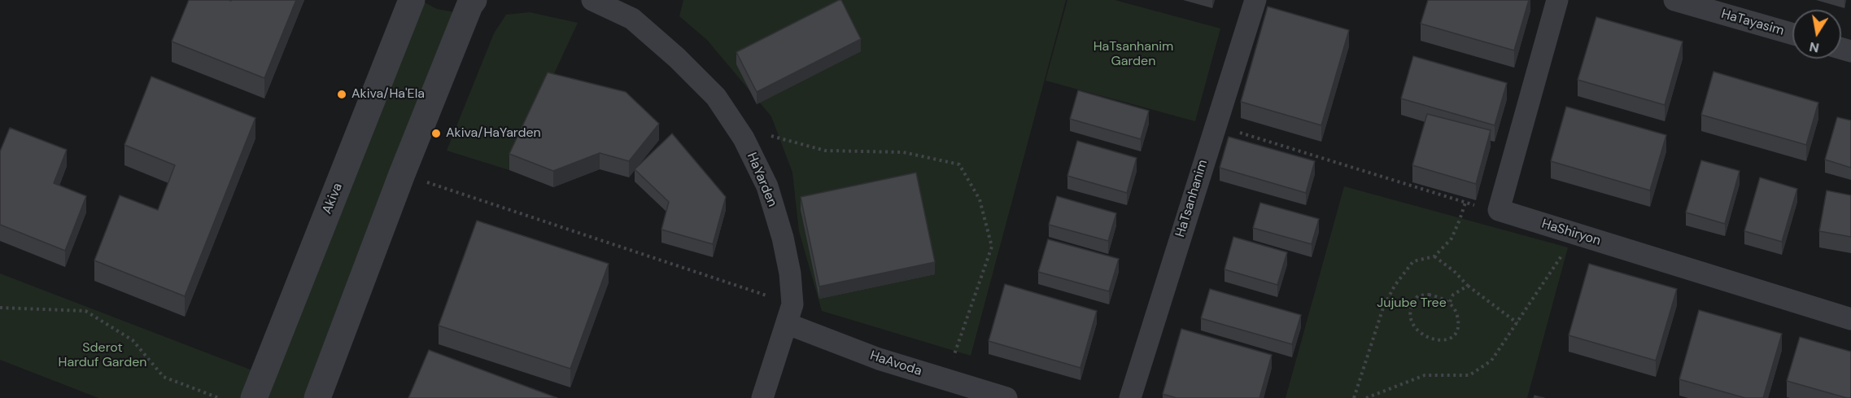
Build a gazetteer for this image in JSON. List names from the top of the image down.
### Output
{
  "streets": {
    "street": [
      "HaTayasim",
      "HaYarden",
      "Akiva",
      "HaTsanhanim",
      "HaShiryon",
      "HaAvoda"
    ]
  },
  "crossings": [
    ["HaYarden", "HaAvoda"]
  ],
  "parks": ["HaTsanhanim Garden", "Jujube Tree", "Sderot Harduf Garden"],
  "places": ["Akiva/Ha'Ela", "Akiva/HaYarden"],
  "north": "bottom"
}
